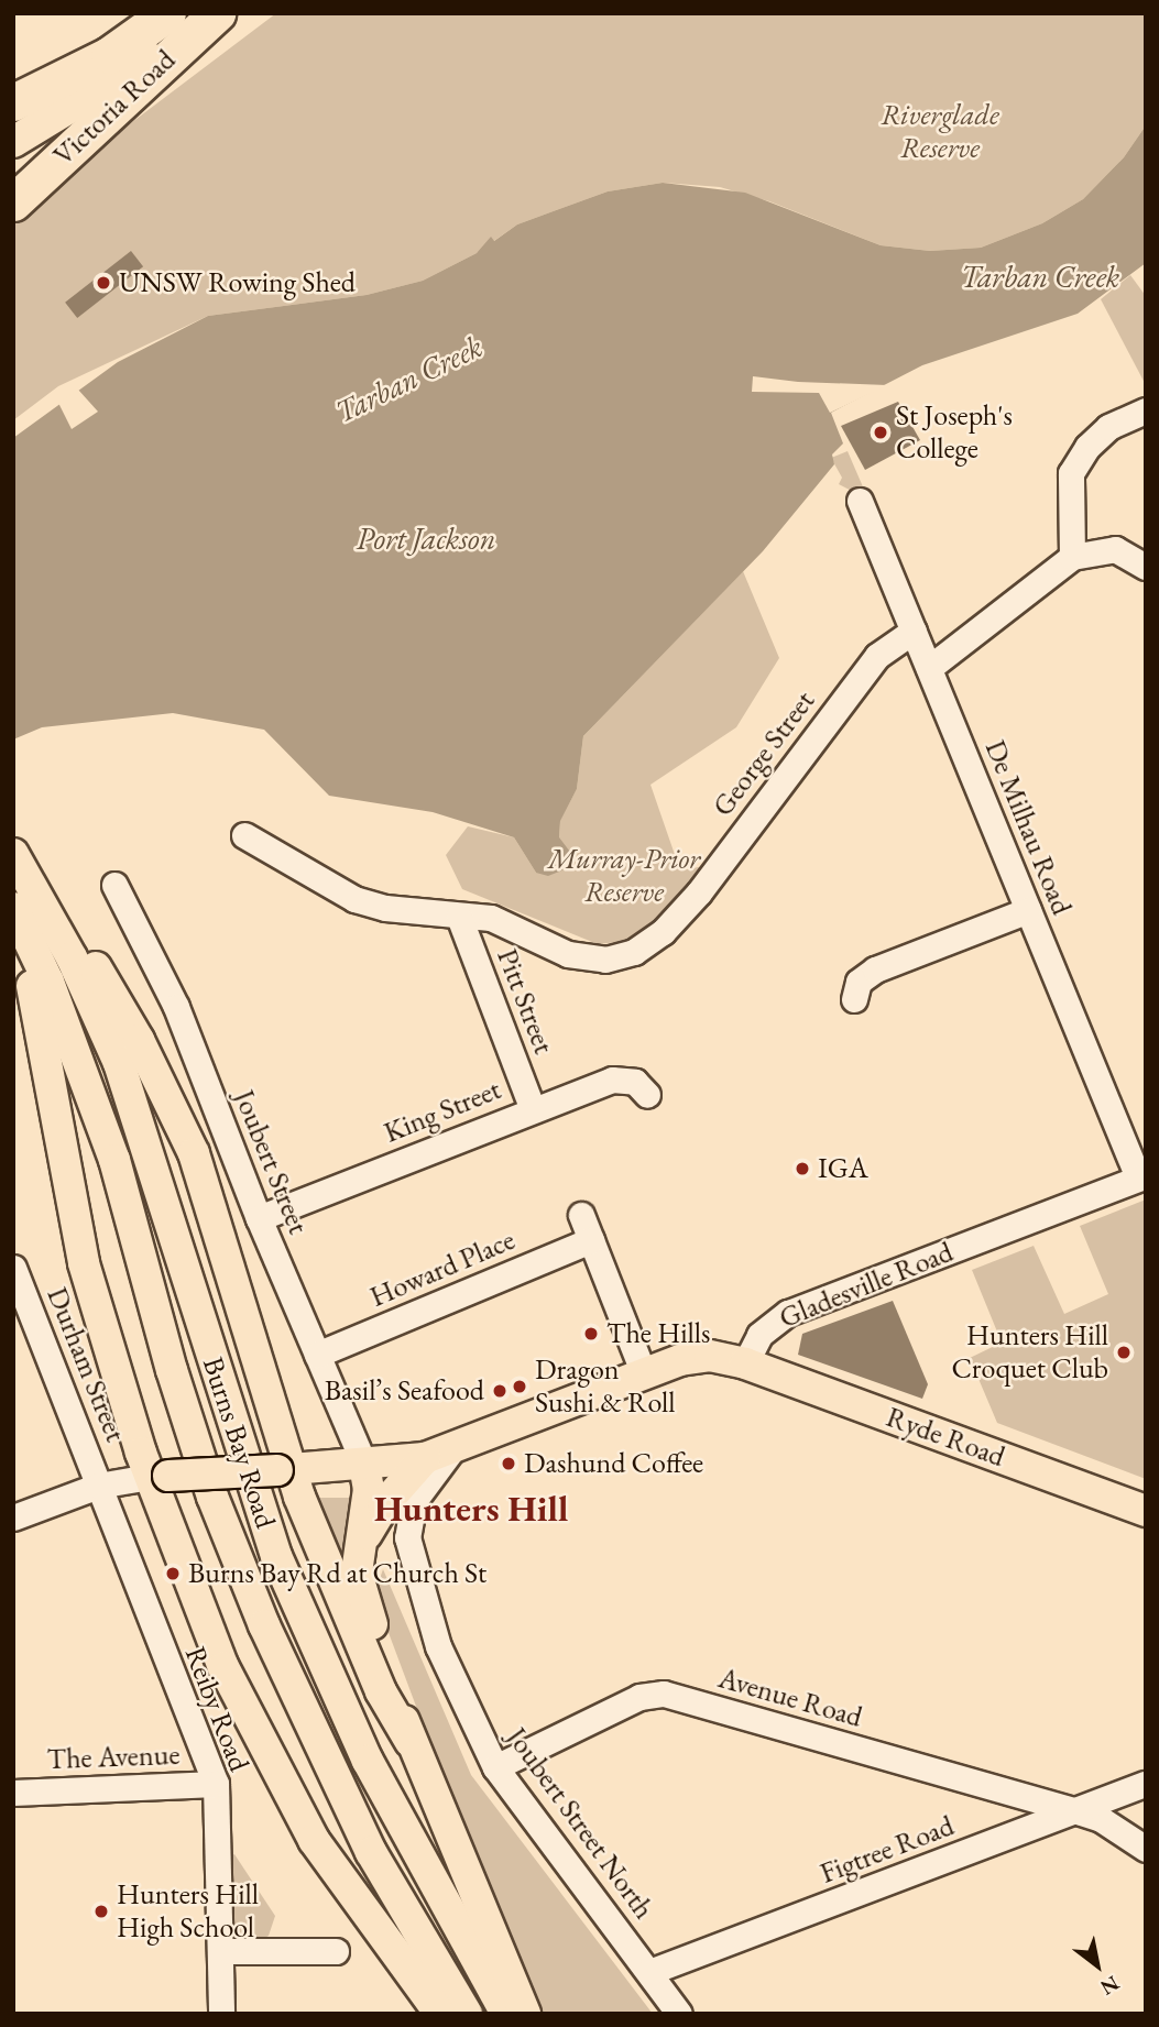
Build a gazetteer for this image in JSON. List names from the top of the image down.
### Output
{
  "streets": {
    "highway": ["Victoria Road"],
    "main road": ["Ryde Road", "Burns Bay Road"],
    "street": [
      "George Street",
      "De Milhau Road",
      "Pitt Street",
      "King Street",
      "Joubert Street",
      "Howard Place",
      "Gladesville Road",
      "Durham Street",
      "Avenue Road",
      "Reiby Road",
      "The Avenue",
      "Joubert Street North",
      "Figtree Road"
    ]
  },
  "crossings": [
    ["George Street", "De Milhau Road"],
    ["George Street", "Pitt Street"],
    ["De Milhau Road", "Gladesville Road"],
    ["Pitt Street", "King Street"],
    ["King Street", "Joubert Street"],
    ["Joubert Street", "Howard Place"],
    ["Gladesville Road", "Ryde Road"],
    ["Durham Street", "Reiby Road"],
    ["Avenue Road", "Joubert Street North"],
    ["Avenue Road", "Figtree Road"],
    ["Reiby Road", "The Avenue"],
    ["Joubert Street North", "Figtree Road"]
  ],
  "districts": ["Hunters Hill"],
  "water": ["Tarban Creek", "Port Jackson"],
  "parks": ["Riverglade Reserve", "Murray-Prior Reserve"],
  "places": [
    "UNSW Rowing Shed",
    "St Joseph's College",
    "IGA",
    "The Hills",
    "Hunters Hill Croquet Club",
    "Dragon Sushi & Roll",
    "Basil’s Seafood",
    "Dashund Coffee",
    "Burns Bay Rd at Church St",
    "Hunters Hill High School"
  ],
  "north": "bottom right"
}
